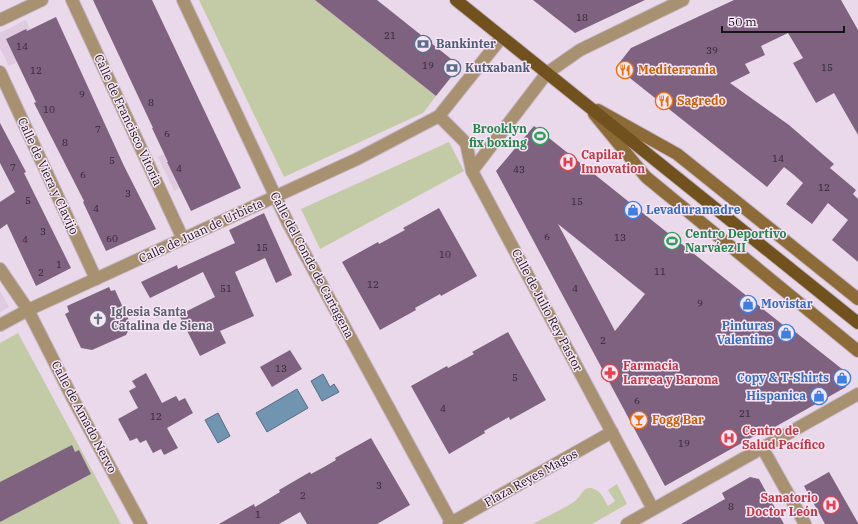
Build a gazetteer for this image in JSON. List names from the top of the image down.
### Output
{
  "streets": {
    "street": [
      "Calle de Francisco Vitoria",
      "Calle de Viera y Clavijo",
      "Calle de Juan de Urbieta",
      "Calle del Conde de Cartagena",
      "Calle de Julio Rey Pastor",
      "Calle de Amado Nervo",
      "Plaza Reyes Magos"
    ]
  },
  "crossings": [
    ["Calle de Francisco Vitoria", "Calle de Juan de Urbieta"],
    ["Calle de Viera y Clavijo", "Calle de Juan de Urbieta"],
    ["Calle de Juan de Urbieta", "Calle del Conde de Cartagena"],
    ["Calle de Juan de Urbieta", "Calle de Julio Rey Pastor"],
    ["Calle de Juan de Urbieta", "Calle de Amado Nervo"],
    ["Calle del Conde de Cartagena", "Plaza Reyes Magos"],
    ["Calle de Julio Rey Pastor", "Plaza Reyes Magos"]
  ],
  "places": {
    "bank": ["Bankinter", "Kutxabank"],
    "restaurant": ["Mediterrania", "Sagredo"],
    "sports": ["Brooklyn fix boxing", "Centro Deportivo Narváez II"],
    "hospital": ["Capilar Innovation", "Centro de Salud Pacífico", "Sanatorio Doctor León"],
    "shop": [
      "Levaduramadre",
      "Movistar",
      "Pinturas Valentine",
      "Copy & T-Shirts",
      "Hispanica"
    ],
    "church": ["Iglesia Santa Catalina de Siena"],
    "pharmacy": ["Farmacia Larrea y Barona"],
    "bar": ["Fogg Bar"]
  },
  "house_numbers": [
    "18",
    "21",
    "14",
    "39",
    "19",
    "15",
    "12",
    "9",
    "8",
    "10",
    "7",
    "6",
    "8",
    "14",
    "5",
    "7",
    "4",
    "43",
    "6",
    "12",
    "3",
    "5",
    "15",
    "4",
    "3",
    "6",
    "13",
    "60",
    "4",
    "15",
    "10",
    "1",
    "11",
    "2",
    "12",
    "51",
    "4",
    "9",
    "2",
    "13",
    "5",
    "6",
    "4",
    "21",
    "12",
    "19",
    "3",
    "2",
    "8",
    "1"
  ],
  "scale_bar": "50 m"
}
